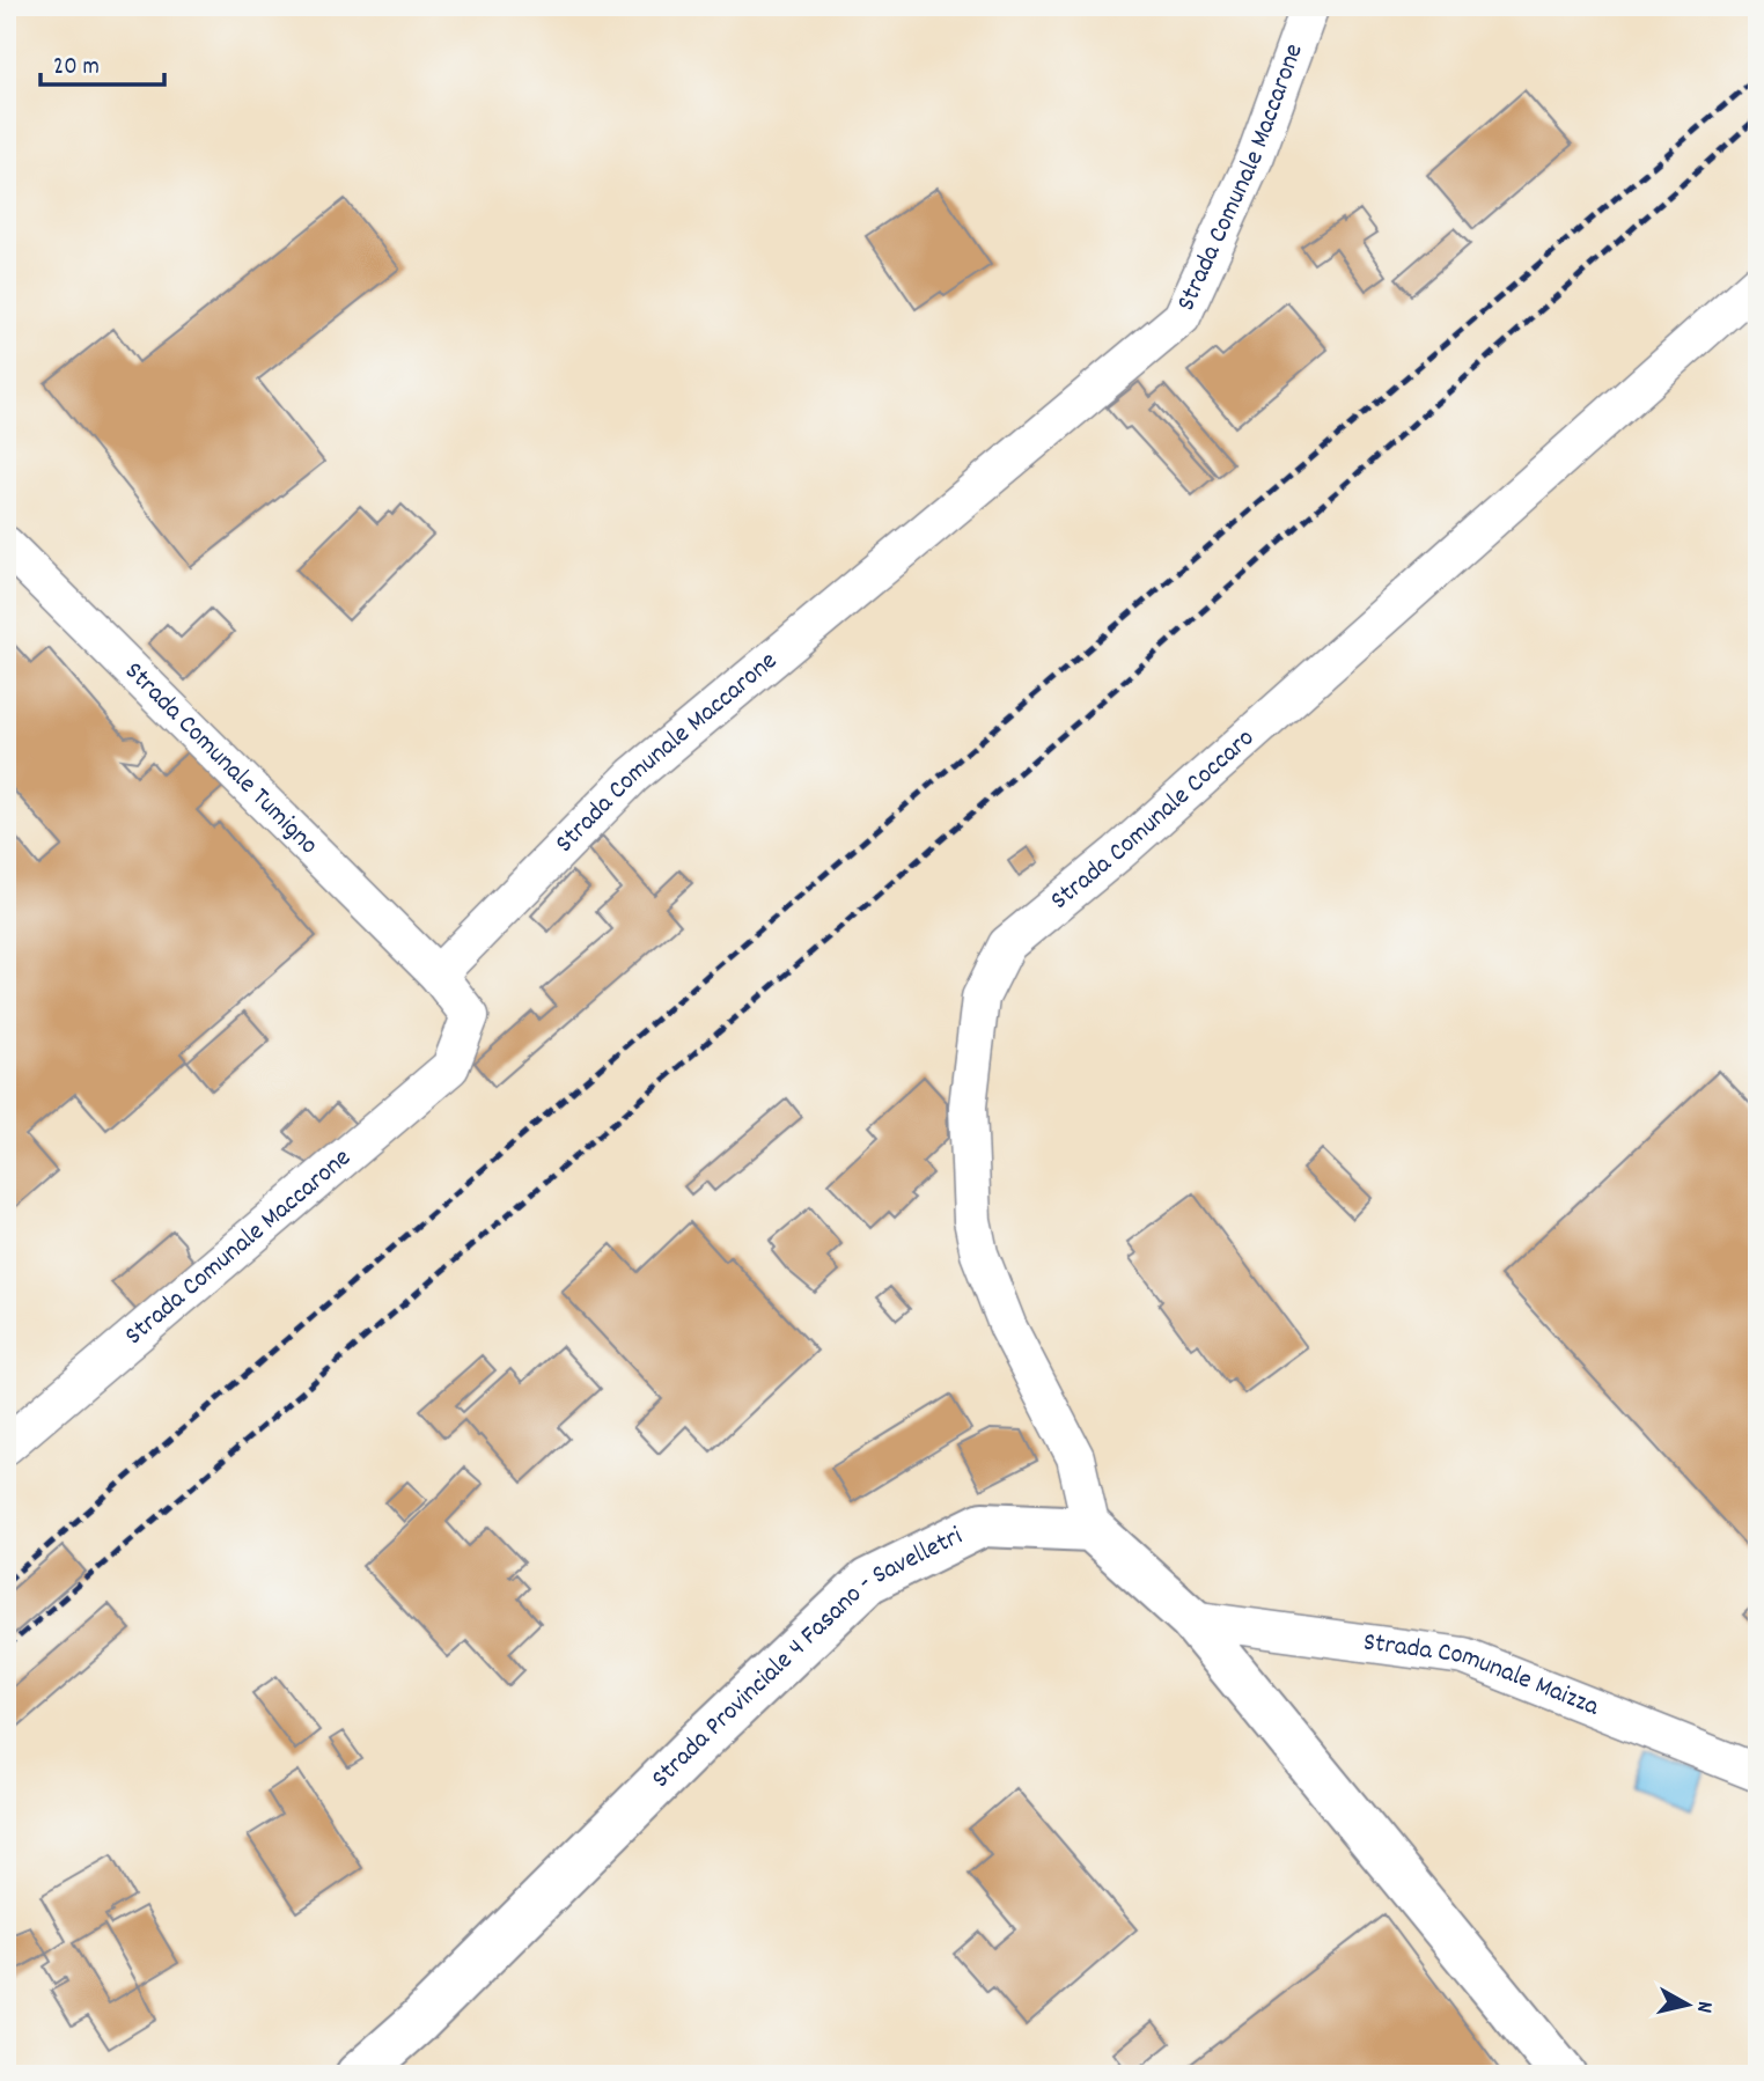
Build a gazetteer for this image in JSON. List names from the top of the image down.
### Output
{
  "streets": {
    "street": [
      "Strada Comunale Maccarone",
      "Strada Comunale Tumigno",
      "Strada Comunale Coccaro",
      "Strada Provinciale 4 Fasano - Savelletri",
      "Strada Comunale Maizza"
    ]
  },
  "crossings": [
    ["Strada Comunale Maccarone", "Strada Comunale Tumigno"],
    ["Strada Comunale Coccaro", "Strada Provinciale 4 Fasano - Savelletri"]
  ],
  "scale_bar": "20 m",
  "north": "right"
}
